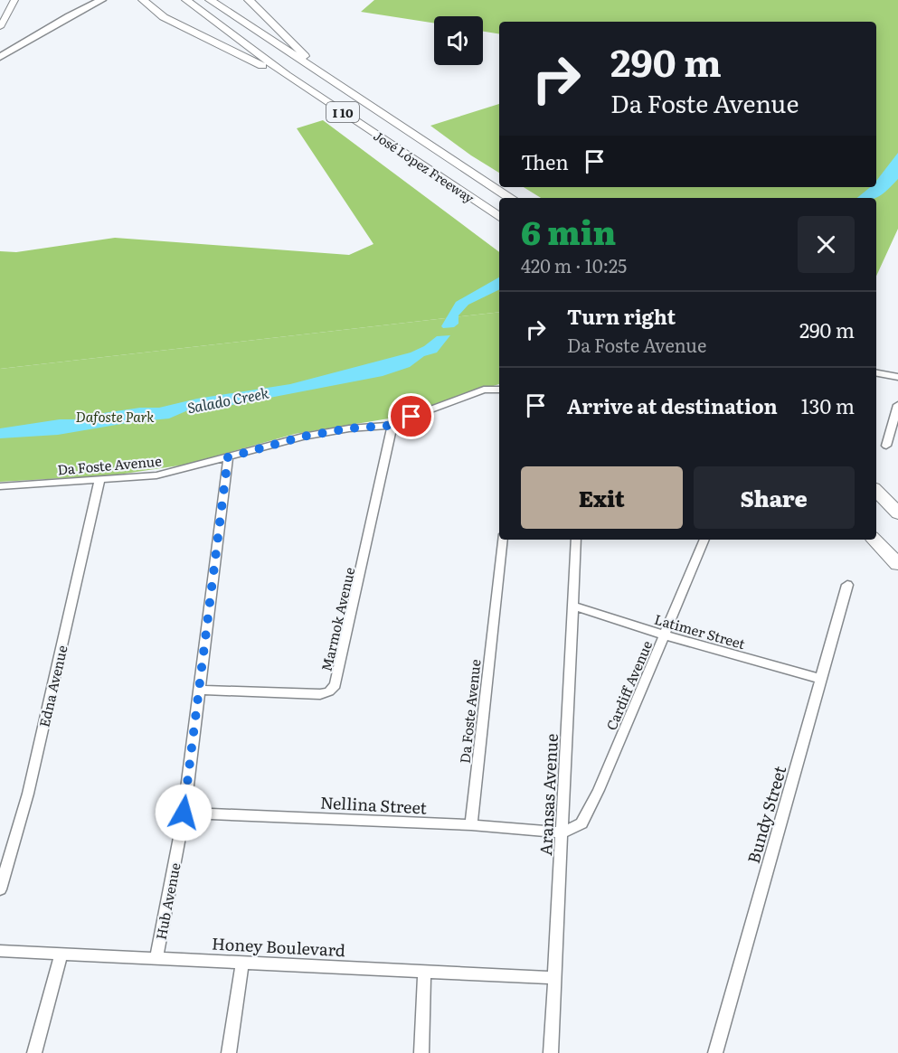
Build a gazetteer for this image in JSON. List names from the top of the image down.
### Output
{
  "streets": {
    "highway": ["I 10", "José López Freeway"],
    "street": [
      "Da Foste Avenue",
      "Marmok Avenue",
      "Latimer Street",
      "Cardiff Avenue",
      "Edna Avenue",
      "Aransas Avenue",
      "Nellina Street",
      "Bundy Street",
      "Hub Avenue",
      "Honey Boulevard"
    ]
  },
  "crossings": [
    ["Da Foste Avenue", "Marmok Avenue"],
    ["Da Foste Avenue", "Edna Avenue"],
    ["Da Foste Avenue", "Nellina Street"],
    ["Da Foste Avenue", "Hub Avenue"],
    ["Marmok Avenue", "Hub Avenue"],
    ["Latimer Street", "Cardiff Avenue"],
    ["Latimer Street", "Aransas Avenue"],
    ["Latimer Street", "Bundy Street"],
    ["Cardiff Avenue", "Aransas Avenue"],
    ["Cardiff Avenue", "Nellina Street"],
    ["Aransas Avenue", "Nellina Street"],
    ["Aransas Avenue", "Honey Boulevard"],
    ["Nellina Street", "Hub Avenue"],
    ["Hub Avenue", "Honey Boulevard"]
  ],
  "water": ["Salado Creek"],
  "parks": ["Dafoste Park"],
  "page": {
    "turn": ["290 m", "Da Foste Avenue"],
    "then": "Then",
    "heading": ["6 min", "420 m · 10:25"],
    "list": [
      {
        "name": "Turn right",
        "note": "Da Foste Avenue",
        "value": "290 m"
      },
      {
        "name": "Arrive at destination",
        "value": "130 m"
      }
    ],
    "buttons": ["Exit", "Share"]
  }
}
